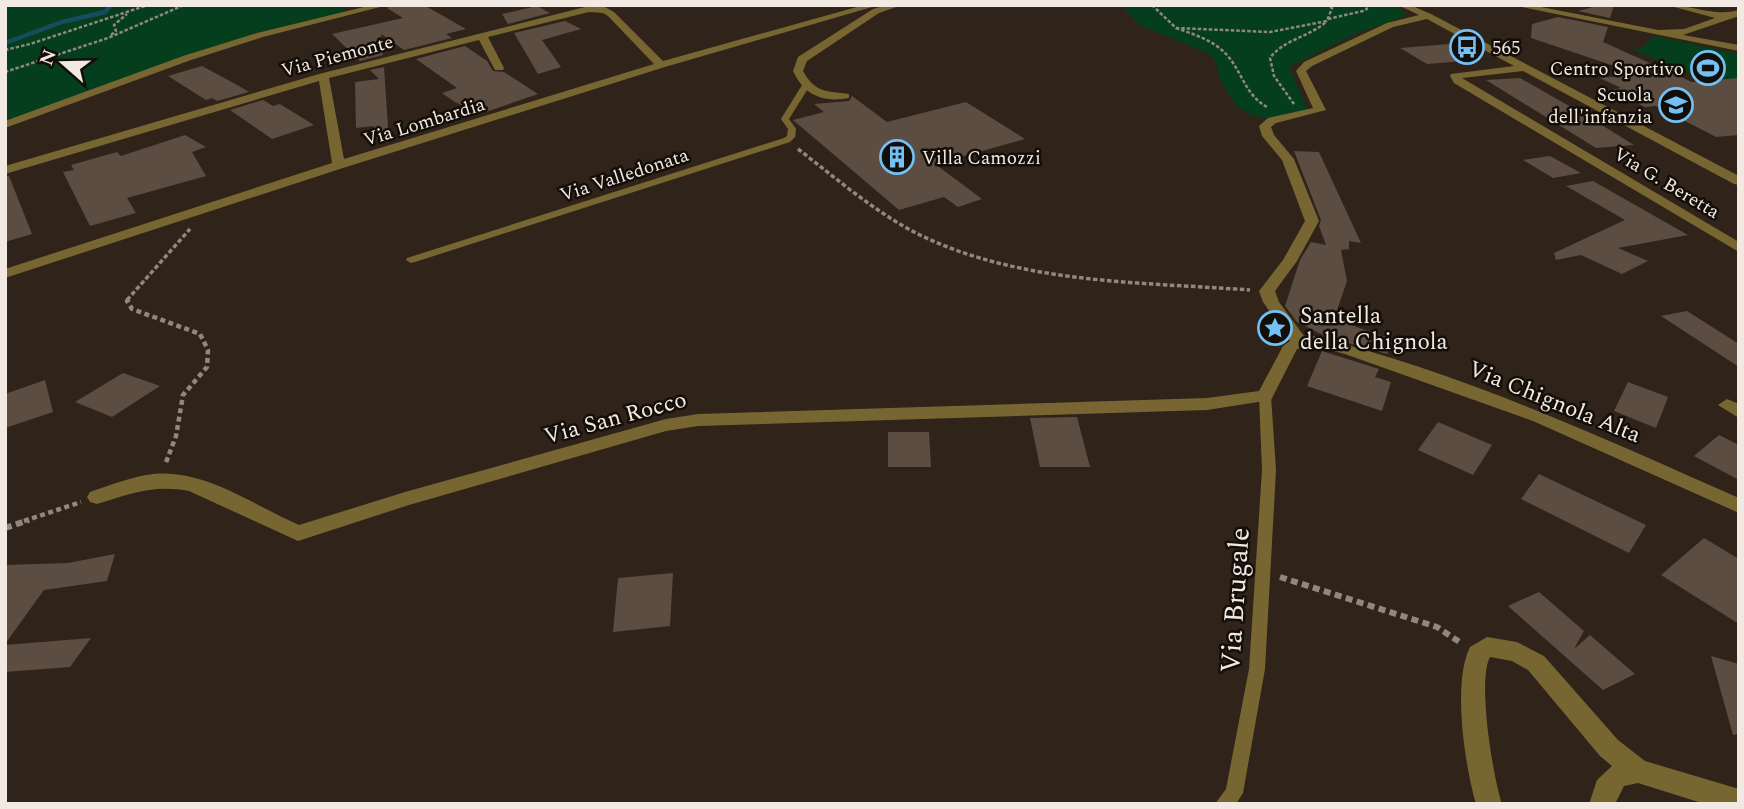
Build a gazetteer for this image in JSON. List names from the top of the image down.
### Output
{
  "streets": {
    "street": [
      "Via Piemonte",
      "Via Lombardia",
      "Via G. Beretta",
      "Via Chignola Alta",
      "Via San Rocco"
    ],
    "lane": ["Via Valledonata", "Via Brugale"]
  },
  "crossings": [
    ["Via Piemonte", "Via Lombardia"],
    ["Via San Rocco", "Via Brugale"]
  ],
  "places": {
    "bus stop": ["565"],
    "sports": ["Centro Sportivo"],
    "school or university": ["Scuola dell'infanzia"],
    "building": ["Villa Camozzi"],
    "place": ["Santella della Chignola"]
  },
  "north": "left"
}
